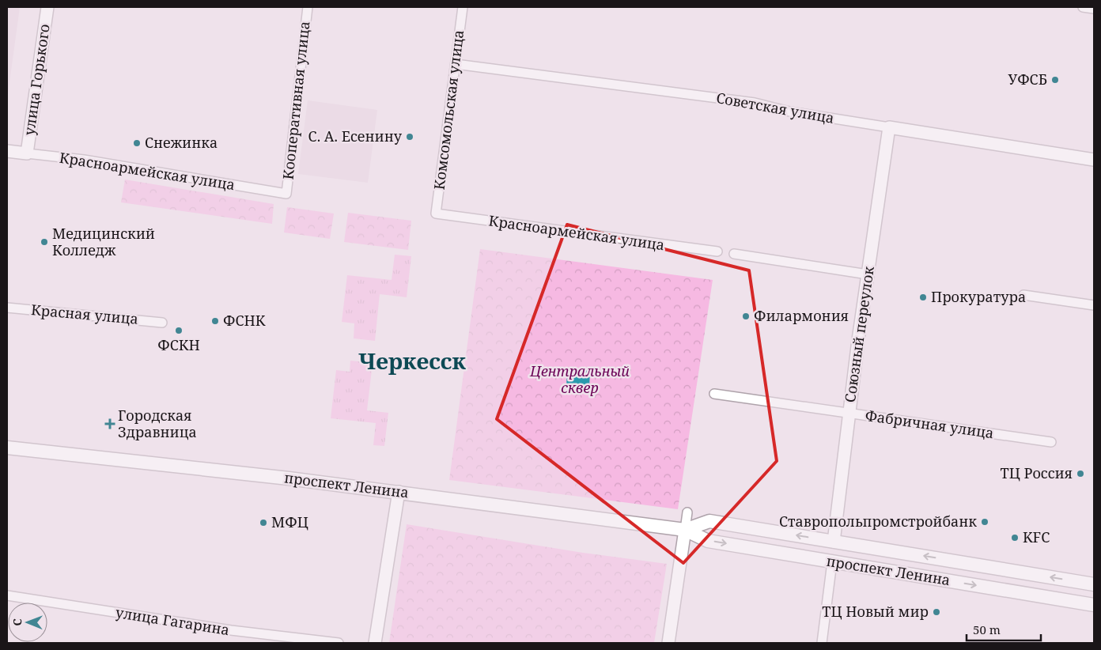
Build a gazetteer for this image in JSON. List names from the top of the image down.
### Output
{
  "streets": {
    "main road": ["проспект Ленина"],
    "street": [
      "улица Горького",
      "Кооперативная улица",
      "Советская улица",
      "Комсомольская улица",
      "Красноармейская улица",
      "Красная улица",
      "Союзный переулок",
      "Фабричная улица",
      "улица Гагарина"
    ]
  },
  "crossings": [
    ["улица Горького", "Красноармейская улица"],
    ["Кооперативная улица", "Красноармейская улица"],
    ["Советская улица", "Комсомольская улица"],
    ["Советская улица", "Союзный переулок"],
    ["Комсомольская улица", "Красноармейская улица"],
    ["Союзный переулок", "Фабричная улица"],
    ["Союзный переулок", "проспект Ленина"]
  ],
  "districts": ["Черкесск"],
  "parks": ["Центральный сквер"],
  "places": {
    "other": [
      "УФСБ",
      "С. А. Есенину",
      "Снежинка",
      "Медицинский Колледж",
      "Прокуратура",
      "Филармония",
      "ФСНК",
      "ФСКН",
      "ТЦ Россия",
      "Ставропольпромстройбанк",
      "МФЦ",
      "KFC",
      "ТЦ Новый мир"
    ],
    "health": ["Городская Здравница"]
  },
  "scale_bar": "50 m",
  "north": "left"
}
